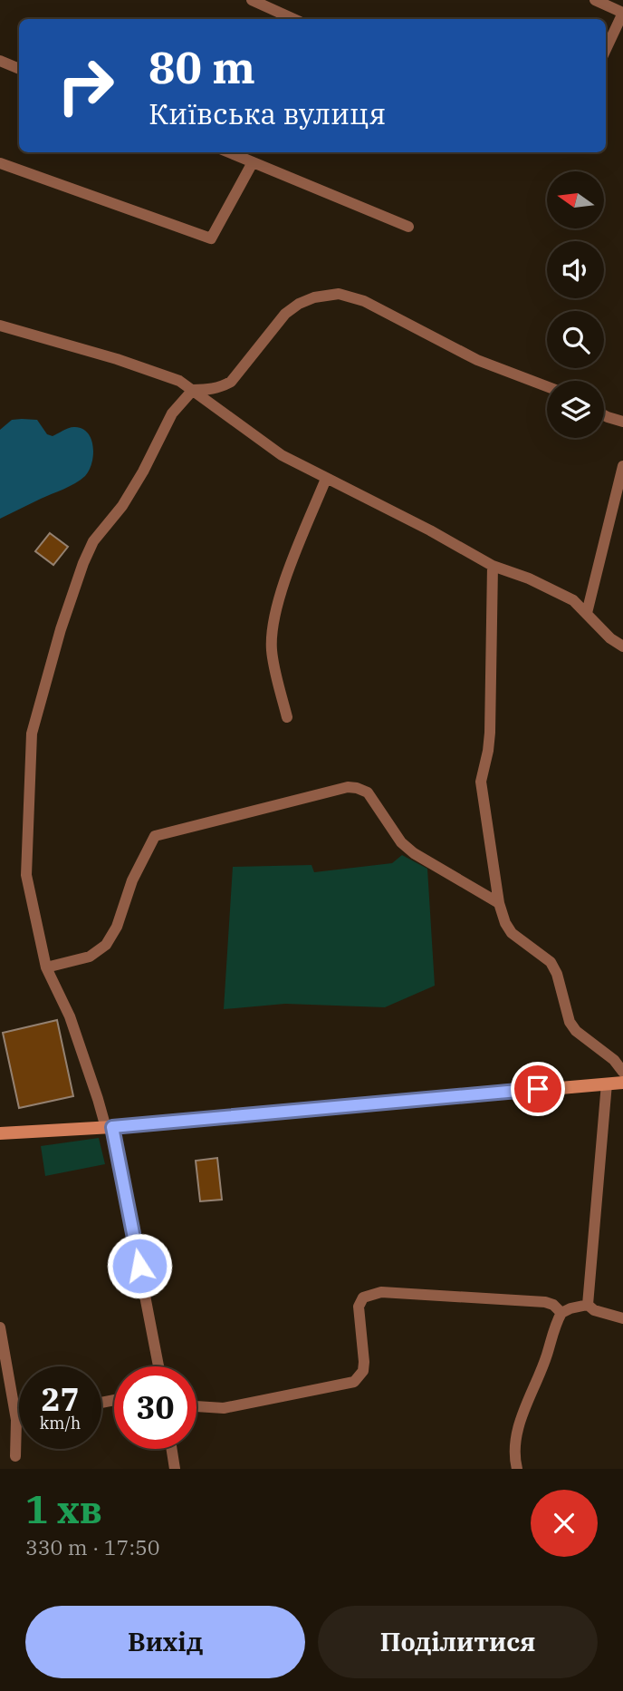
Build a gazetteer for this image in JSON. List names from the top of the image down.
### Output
{
  "north": "left",
  "page": {
    "turn": ["80 m", "Київська вулиця"],
    "speed": "27 km/h",
    "limit": "30",
    "heading": ["1 хв", "330 m · 17:50"],
    "buttons": ["Вихід", "Поділитися"]
  }
}
